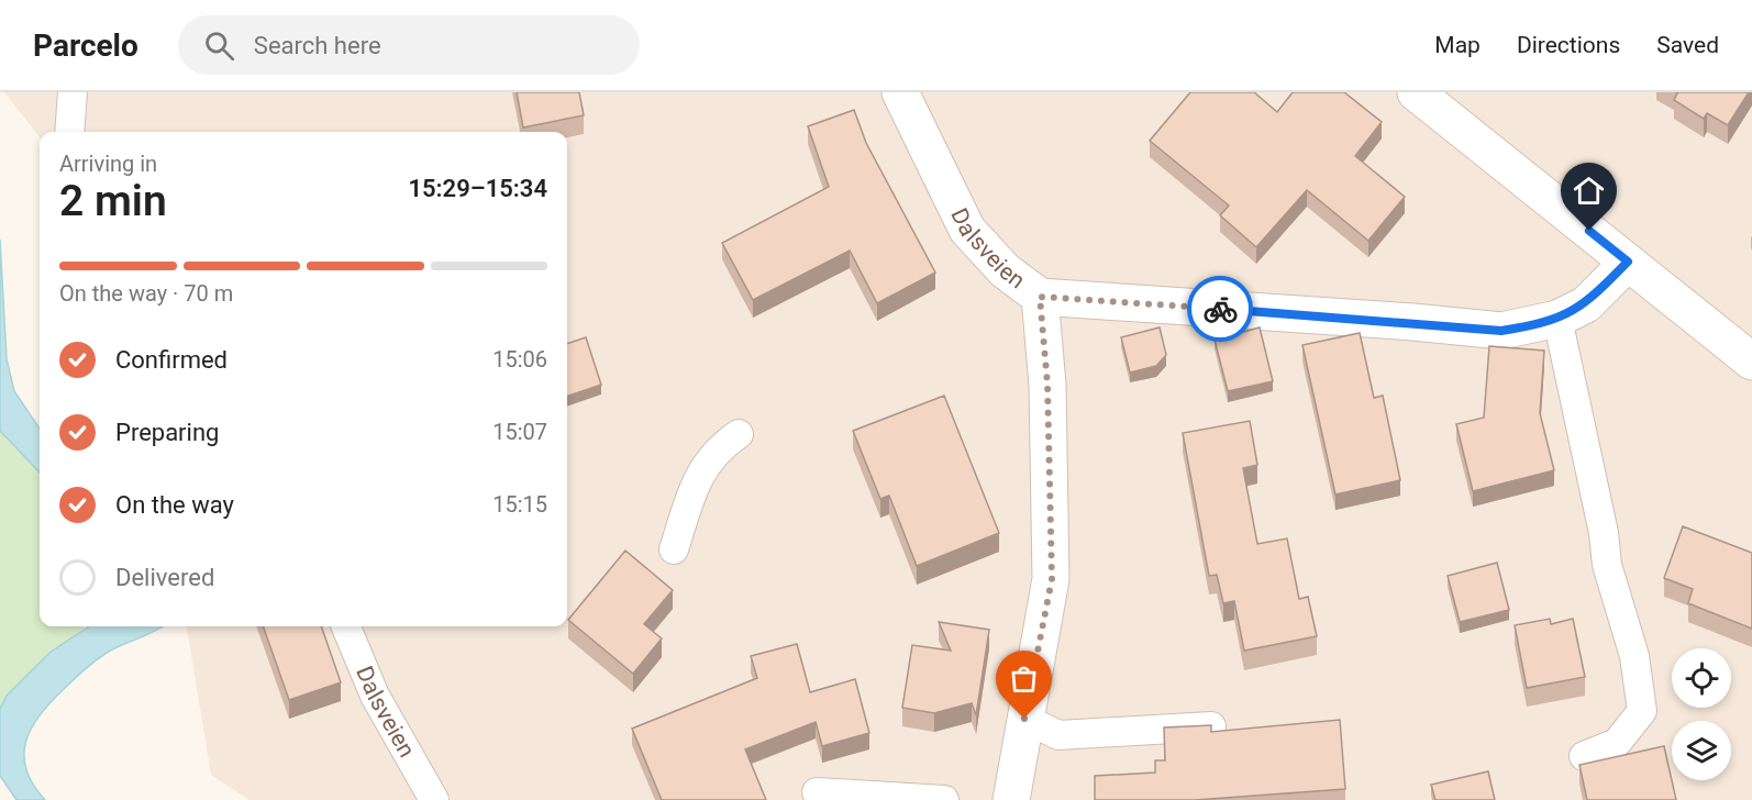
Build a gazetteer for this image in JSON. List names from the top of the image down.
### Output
{
  "streets": {
    "street": ["Dalsveien"]
  },
  "page": {
    "header": "Parcelo",
    "search": "Search here",
    "nav": ["Map", "Directions", "Saved"],
    "heading": ["2 min", "Arriving in", "15:29–15:34"],
    "bar": "On the way · 70 m",
    "list": [
      ["Confirmed", "15:06"],
      ["Preparing", "15:07"],
      ["On the way", "15:15"],
      "Delivered"
    ]
  }
}
